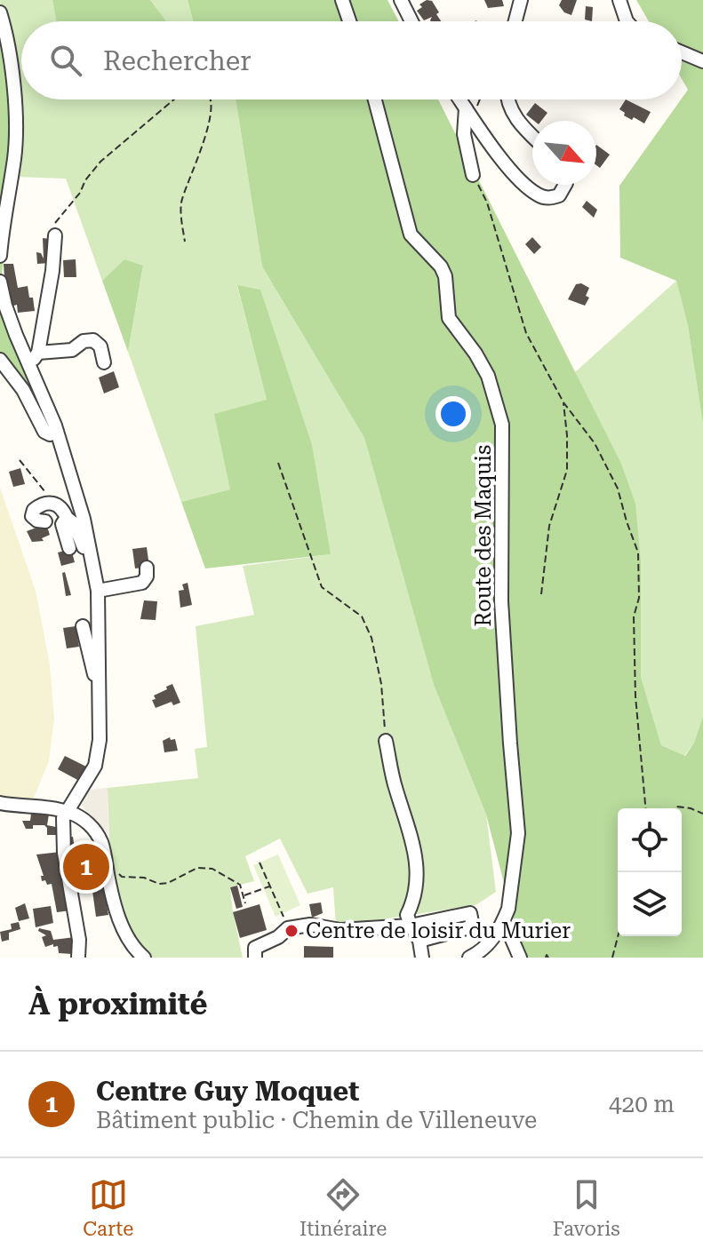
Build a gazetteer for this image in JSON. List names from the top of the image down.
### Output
{
  "streets": {
    "street": ["Route des Maquis"]
  },
  "places": ["Centre de loisir du Murier"],
  "north": "bottom right",
  "page": {
    "search": "Rechercher",
    "pins": "1",
    "heading": "À proximité",
    "list": [
      {
        "mark": "1",
        "name": "Centre Guy Moquet",
        "note": "Bâtiment public · Chemin de Villeneuve",
        "value": "420 m"
      }
    ],
    "nav": ["Carte", "Itinéraire", "Favoris"]
  }
}
